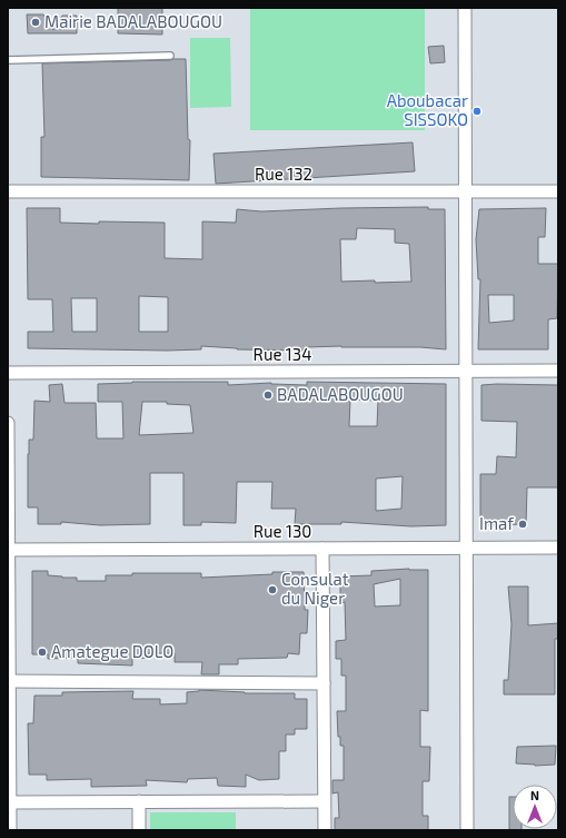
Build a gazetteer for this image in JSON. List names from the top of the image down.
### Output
{
  "streets": {
    "street": ["Rue 132", "Rue 134", "Rue 130"]
  },
  "places": [
    "Mairie BADALABOUGOU",
    "Aboubacar SISSOKO",
    "BADALABOUGOU",
    "Imaf",
    "Consulat du Niger",
    "Amategue DOLO"
  ],
  "north": "top"
}
